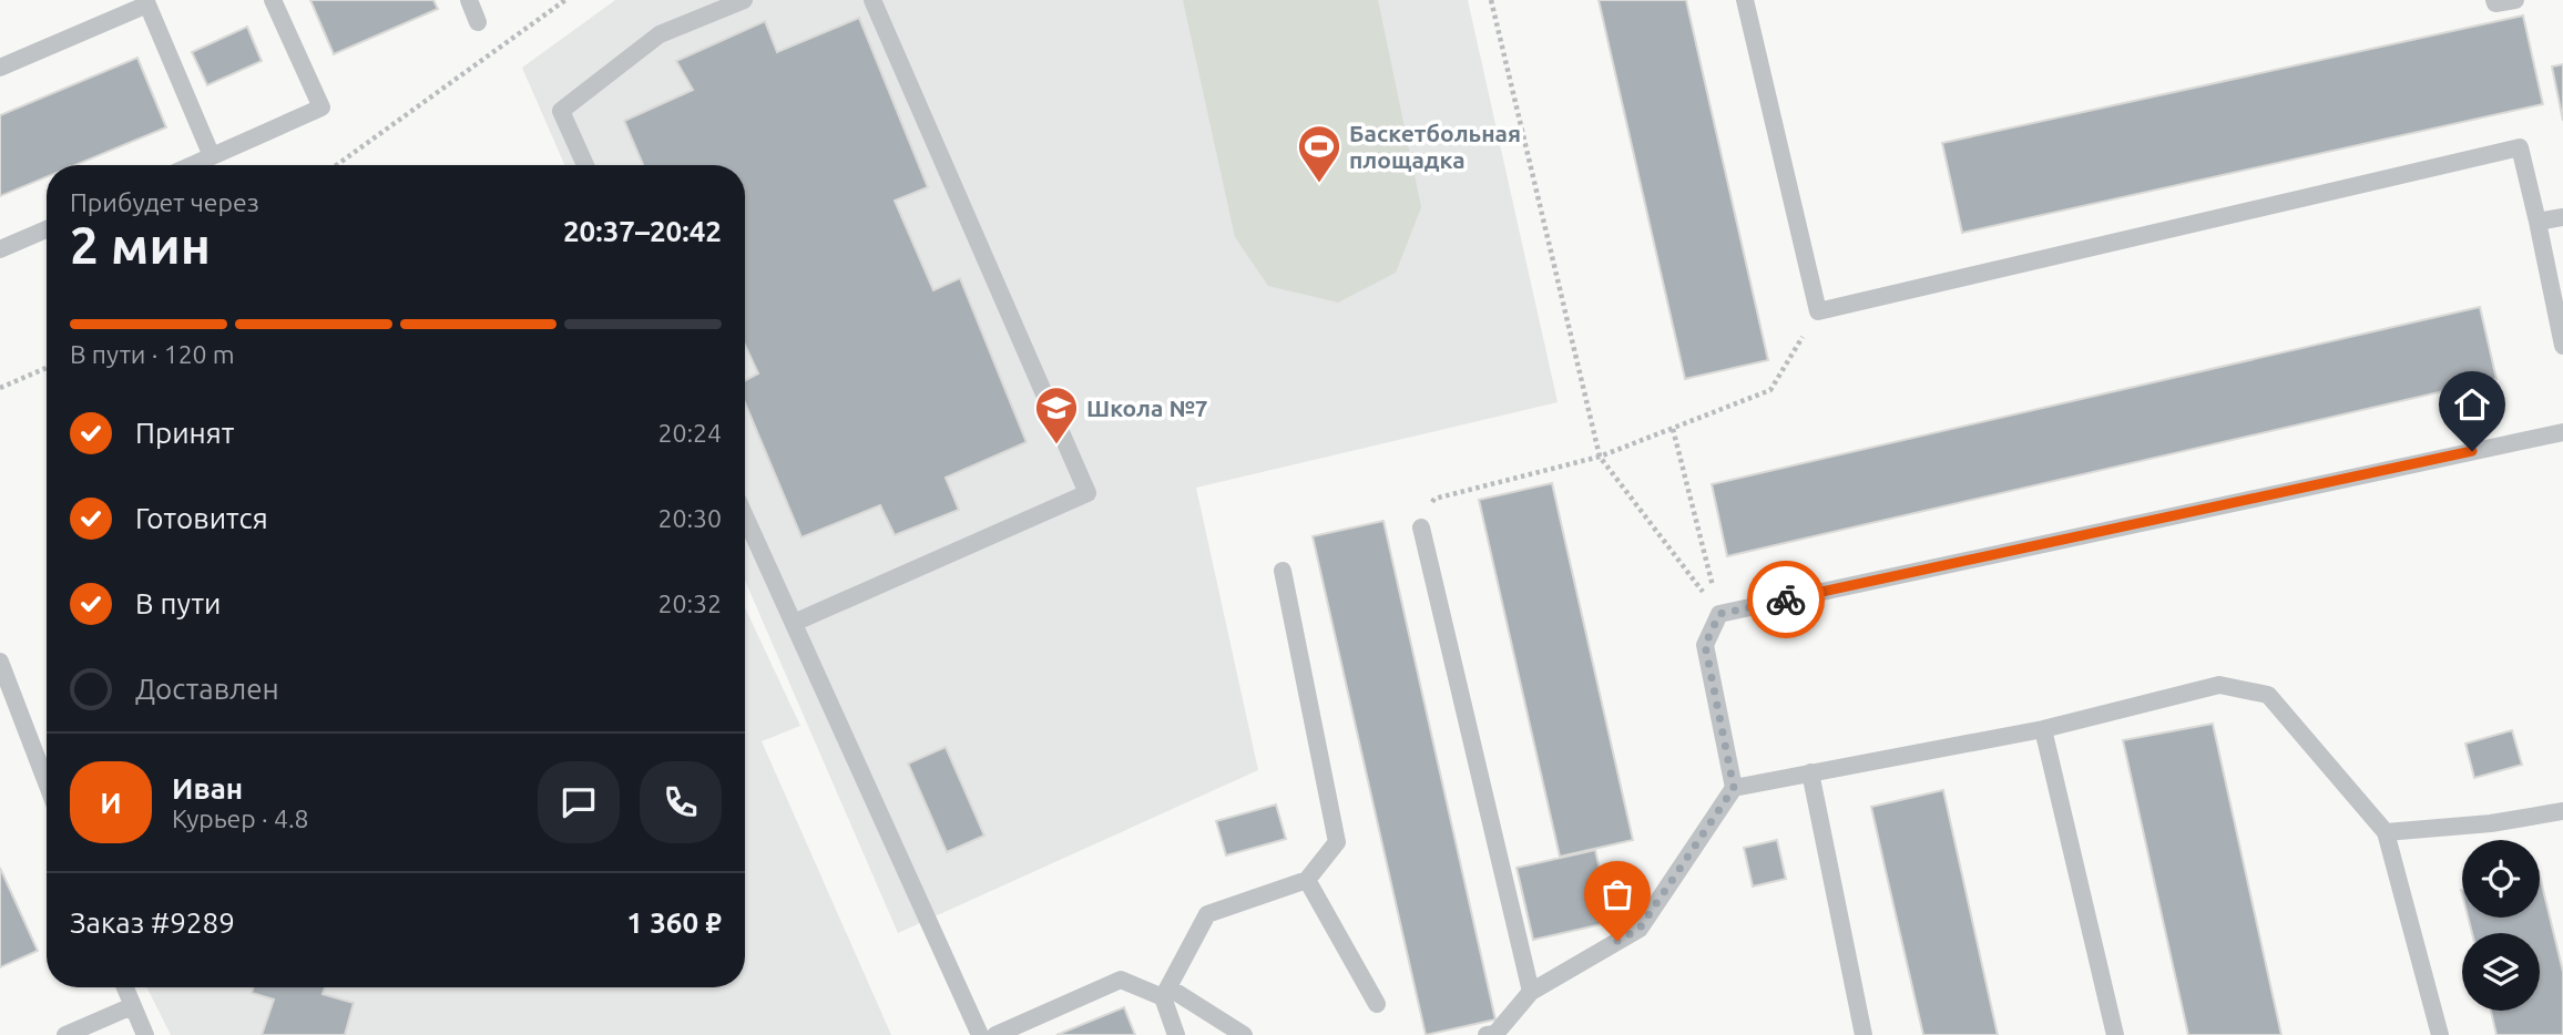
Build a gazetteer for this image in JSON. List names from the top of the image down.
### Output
{
  "places": {
    "sports": ["Баскетбольная площадка"],
    "school or university": ["Школа №7"]
  },
  "page": {
    "heading": ["2 мин", "Прибудет через", "20:37–20:42"],
    "panel": [
      "Иван",
      "Курьер · 4.8",
      "Заказ #9289",
      "1 360 ₽"
    ],
    "bar": "В пути · 120 m",
    "list": [
      ["Принят", "20:24"],
      ["Готовится", "20:30"],
      ["В пути", "20:32"],
      "Доставлен"
    ],
    "round": "И"
  }
}
